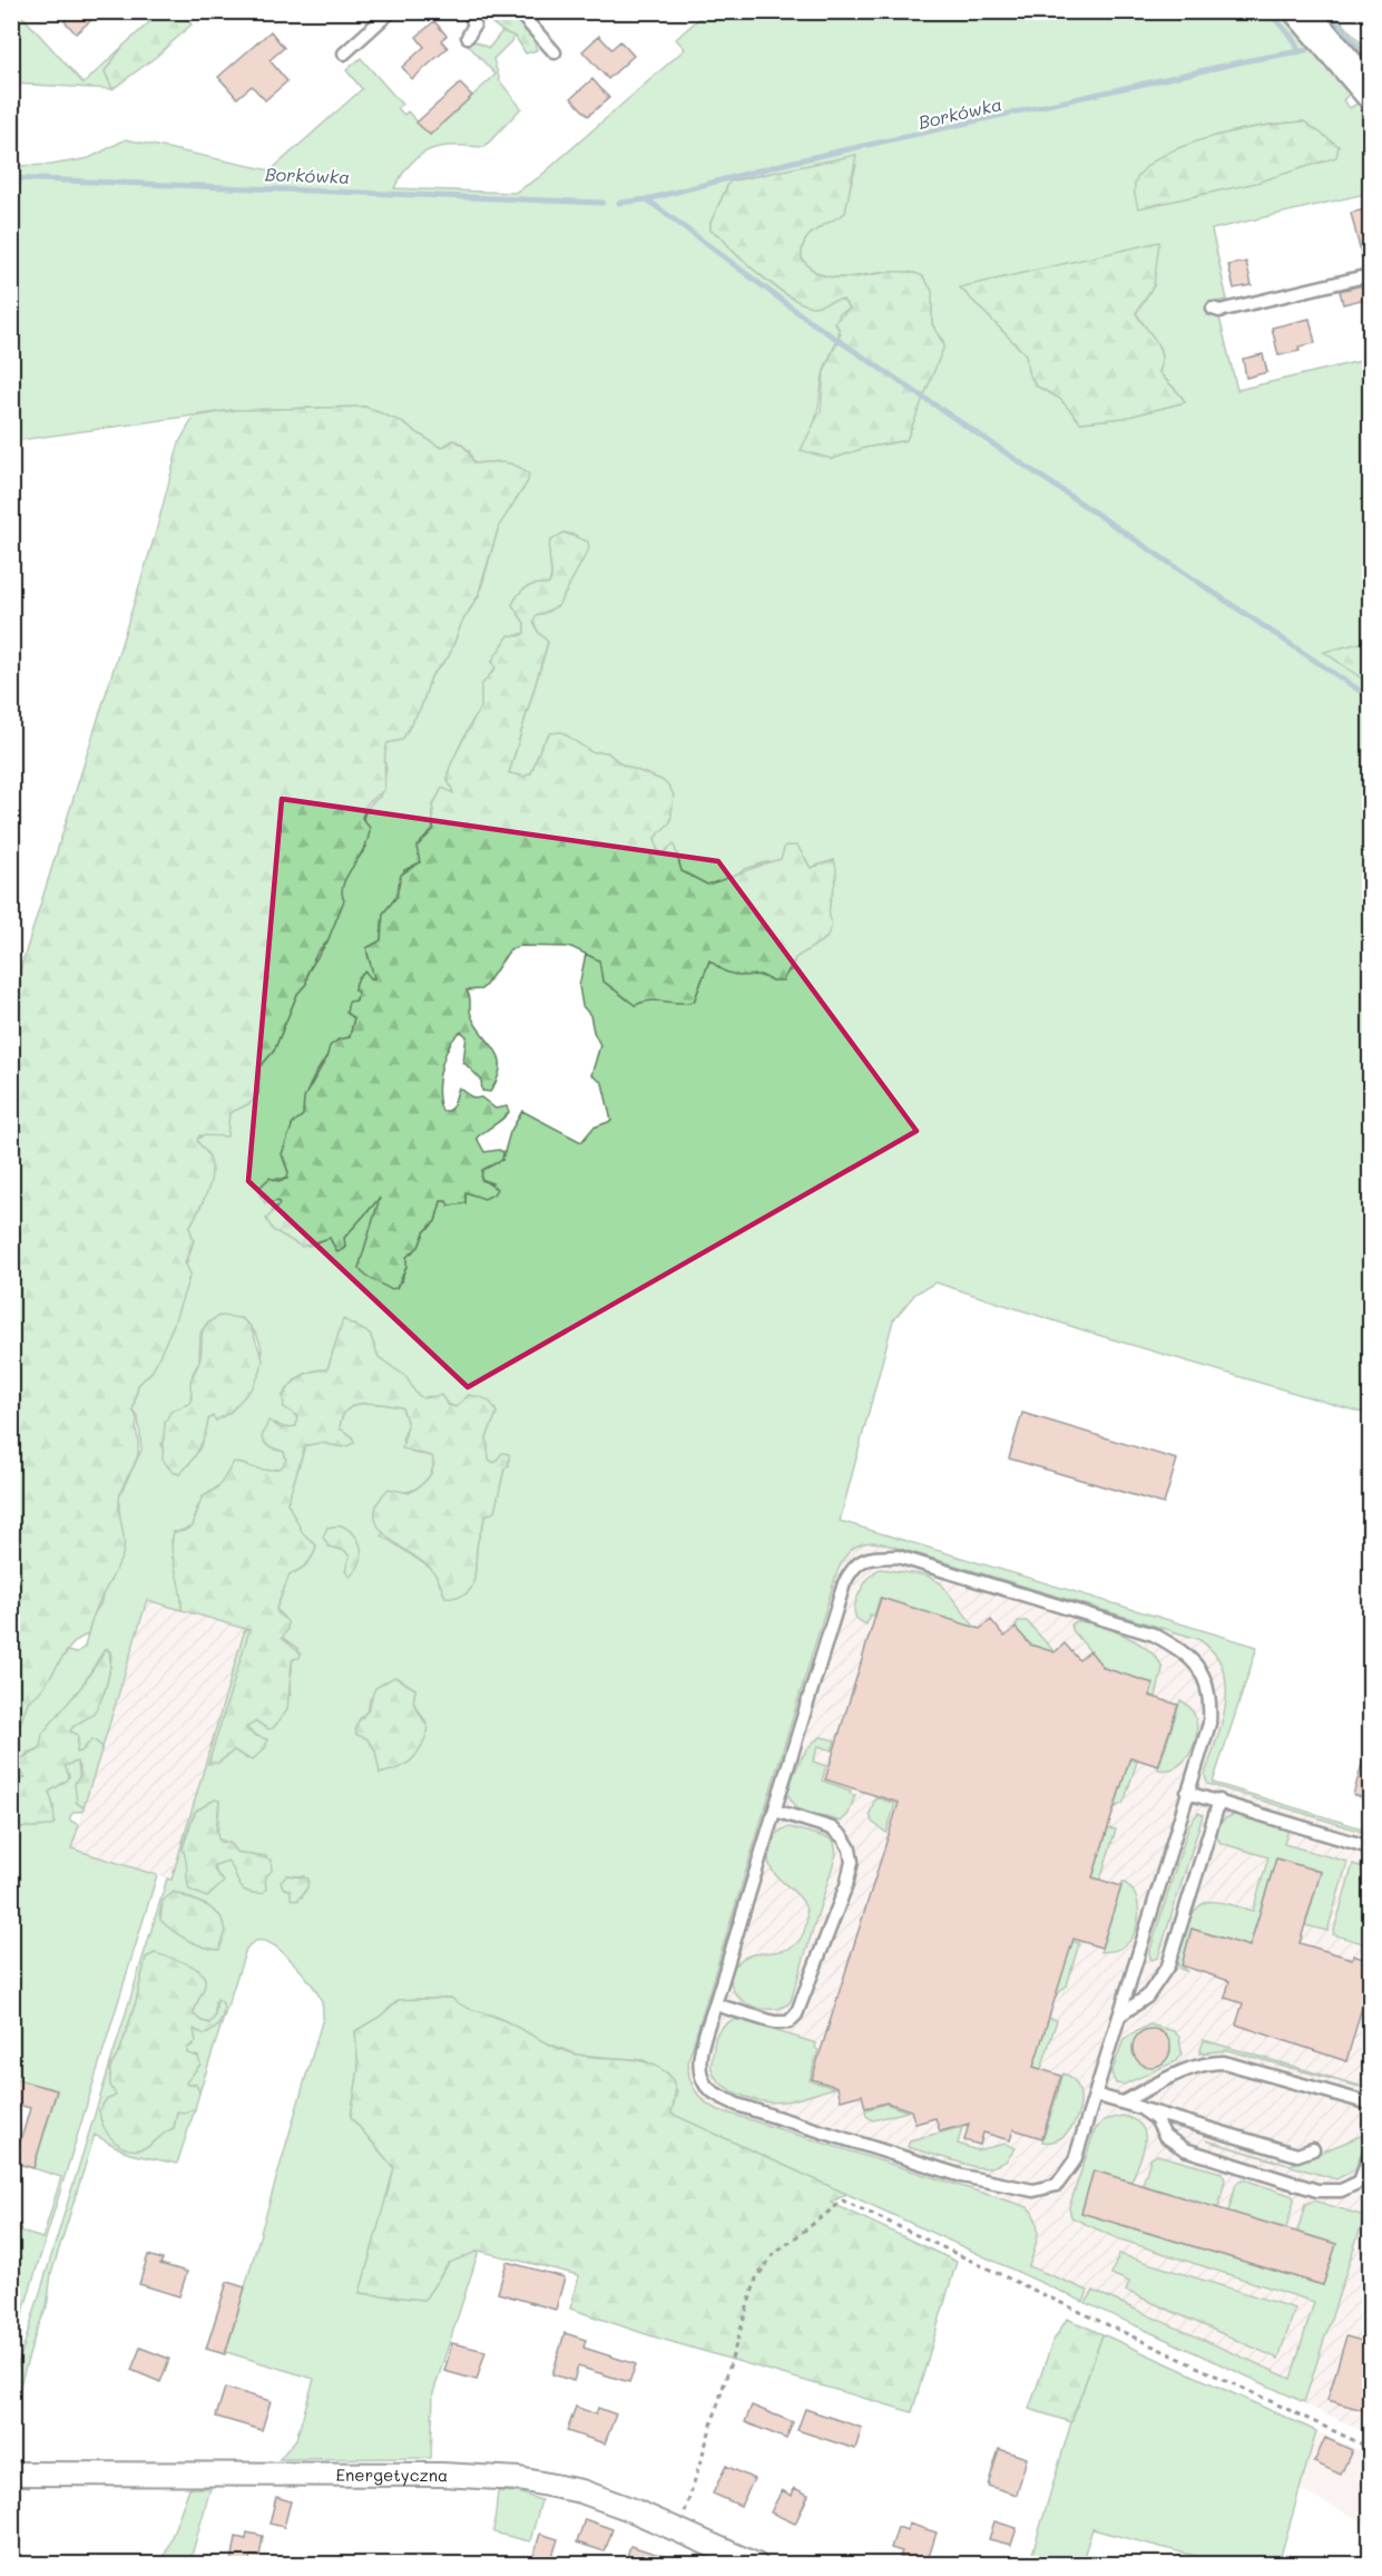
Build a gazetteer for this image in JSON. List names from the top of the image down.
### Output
{
  "streets": {
    "street": ["Energetyczna"]
  },
  "water": ["Borkówka"]
}
